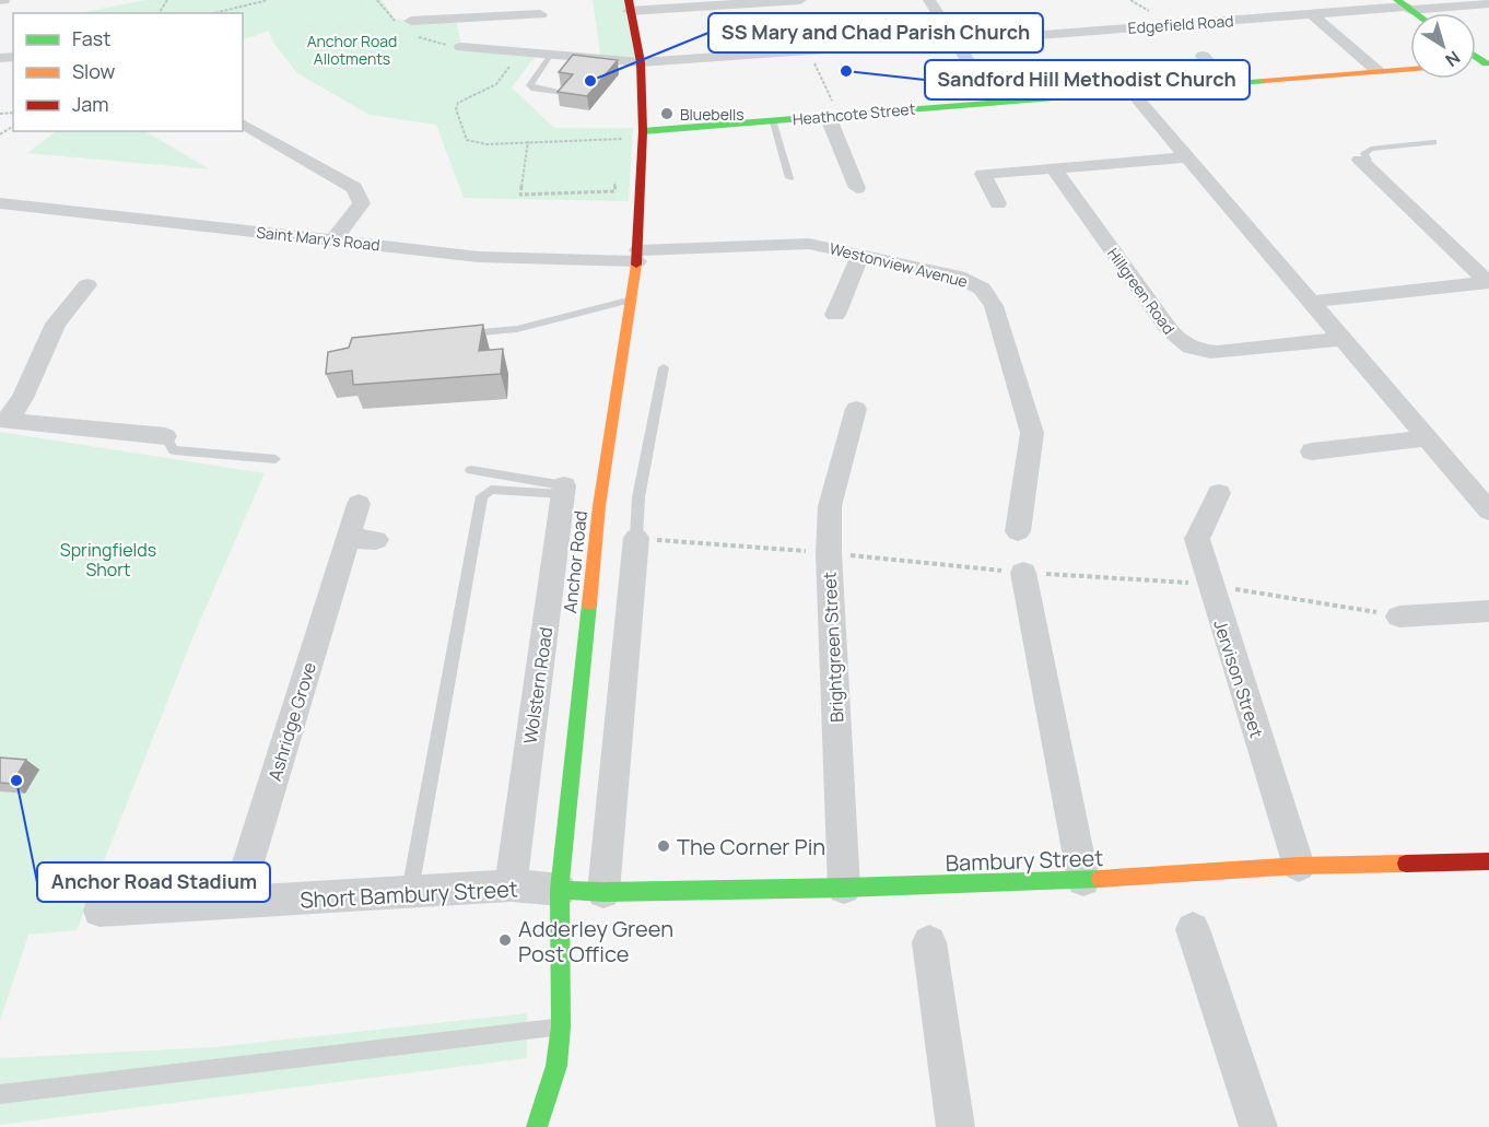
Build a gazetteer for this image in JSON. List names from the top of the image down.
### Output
{
  "streets": {
    "street": [
      "Edgefield Road",
      "Heathcote Street",
      "Saint Mary's Road",
      "Westonview Avenue",
      "Hillgreen Road",
      "Anchor Road",
      "Brightgreen Street",
      "Jervison Street",
      "Wolstern Road",
      "Ashridge Grove",
      "Bambury Street",
      "Short Bambury Street"
    ]
  },
  "crossings": [
    ["Heathcote Street", "Anchor Road"],
    ["Saint Mary's Road", "Westonview Avenue"],
    ["Saint Mary's Road", "Anchor Road"],
    ["Westonview Avenue", "Anchor Road"],
    ["Anchor Road", "Bambury Street"],
    ["Anchor Road", "Short Bambury Street"],
    ["Brightgreen Street", "Bambury Street"],
    ["Jervison Street", "Bambury Street"],
    ["Wolstern Road", "Short Bambury Street"],
    ["Ashridge Grove", "Short Bambury Street"],
    ["Bambury Street", "Short Bambury Street"]
  ],
  "parks": ["Anchor Road Allotments", "Springfields Short"],
  "places": [
    "Sandford Hill Methodist Church",
    "SS Mary and Chad Parish Church",
    "Bluebells",
    "Anchor Road Stadium",
    "The Corner Pin",
    "Adderley Green Post Office"
  ],
  "legend": ["Fast", "Slow", "Jam"],
  "north": "bottom right"
}
